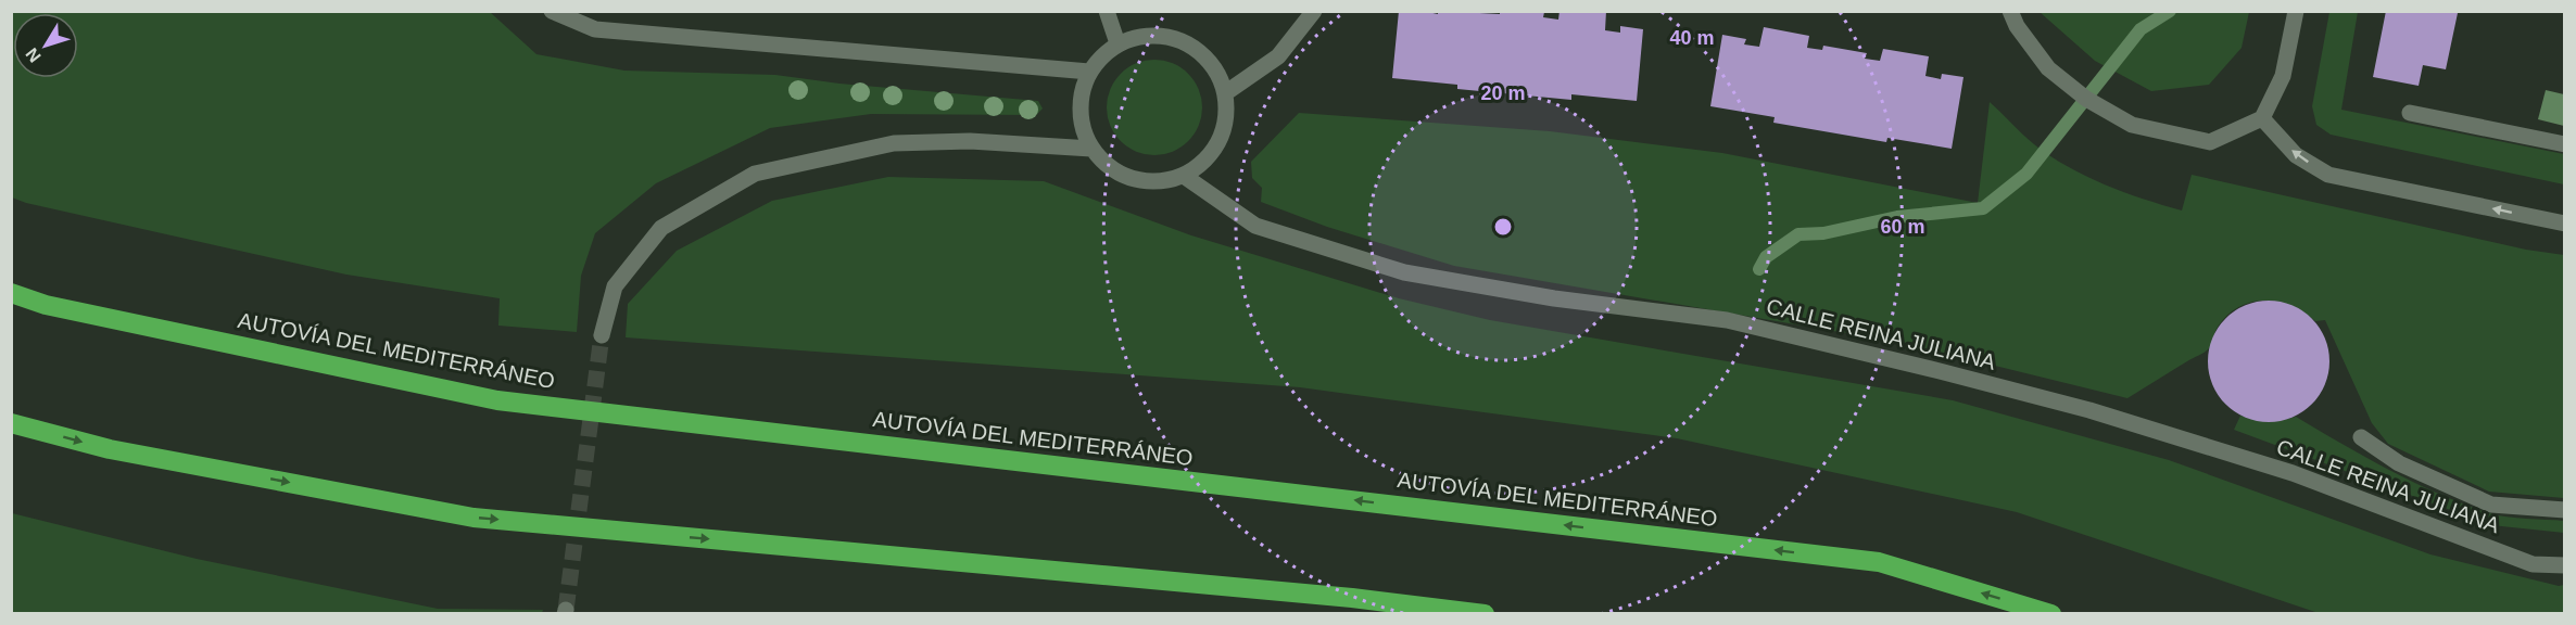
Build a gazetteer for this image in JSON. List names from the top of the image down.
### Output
{
  "streets": {
    "highway": ["AUTOVÍA DEL MEDITERRÁNEO"],
    "street": ["CALLE REINA JULIANA"]
  },
  "north": "bottom left",
  "rings": ["40 m", "20 m", "60 m"]
}
